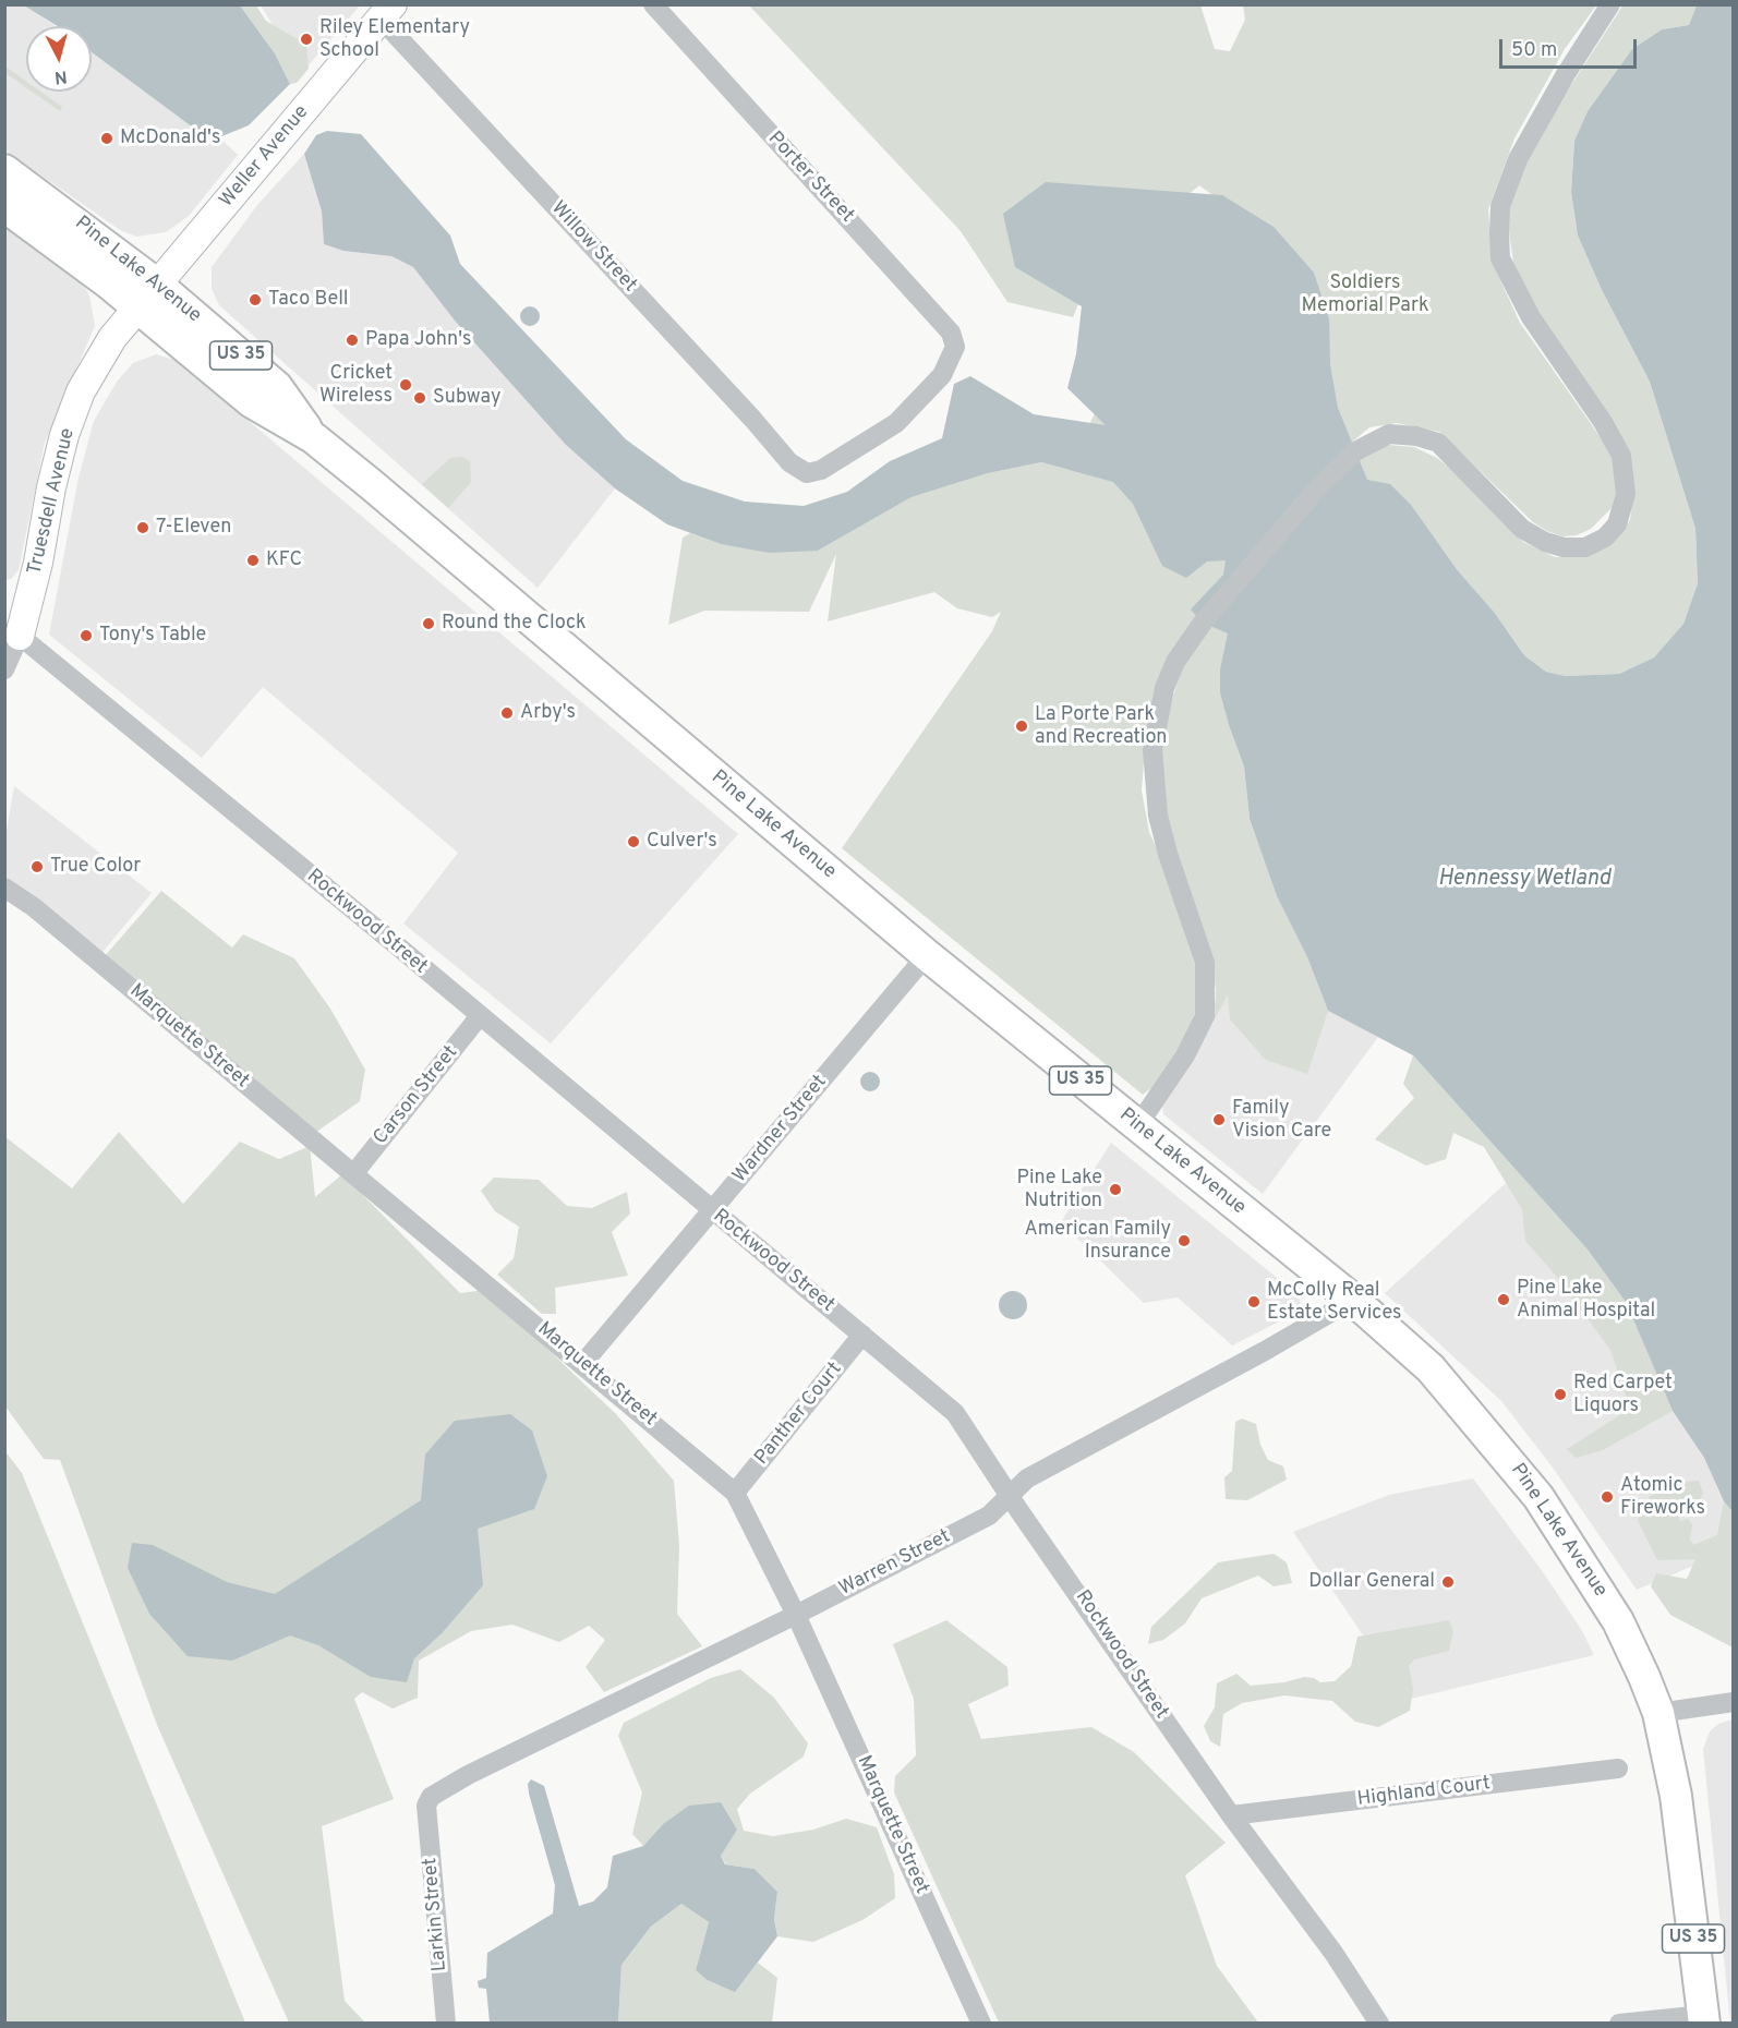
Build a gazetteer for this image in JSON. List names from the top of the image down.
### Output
{
  "streets": {
    "main road": ["Pine Lake Avenue", "US 35"],
    "street": [
      "Weller Avenue",
      "Porter Street",
      "Willow Street",
      "Truesdell Avenue",
      "Rockwood Street",
      "Marquette Street",
      "Carson Street",
      "Wardner Street",
      "Panther Court",
      "Warren Street",
      "Highland Court",
      "Larkin Street"
    ]
  },
  "crossings": [
    ["Weller Avenue", "Willow Street"],
    ["Weller Avenue", "Pine Lake Avenue"],
    ["Weller Avenue", "Truesdell Avenue"],
    ["Porter Street", "Willow Street"],
    ["Pine Lake Avenue", "Truesdell Avenue"],
    ["Pine Lake Avenue", "Wardner Street"],
    ["Pine Lake Avenue", "Warren Street"],
    ["Truesdell Avenue", "Rockwood Street"],
    ["Rockwood Street", "Carson Street"],
    ["Rockwood Street", "Wardner Street"],
    ["Rockwood Street", "Panther Court"],
    ["Rockwood Street", "Warren Street"],
    ["Rockwood Street", "Highland Court"],
    ["Marquette Street", "Carson Street"],
    ["Marquette Street", "Wardner Street"],
    ["Marquette Street", "Panther Court"],
    ["Marquette Street", "Warren Street"],
    ["Warren Street", "Larkin Street"]
  ],
  "water": ["Hennessy Wetland"],
  "parks": ["Soldiers Memorial Park"],
  "places": [
    "Riley Elementary School",
    "McDonald's",
    "Taco Bell",
    "Papa John's",
    "Cricket Wireless",
    "Subway",
    "7-Eleven",
    "KFC",
    "Round the Clock",
    "Tony's Table",
    "Arby's",
    "La Porte Park and Recreation",
    "Culver's",
    "True Color",
    "Family Vision Care",
    "Pine Lake Nutrition",
    "American Family Insurance",
    "Pine Lake Animal Hospital",
    "McColly Real Estate Services",
    "Red Carpet Liquors",
    "Atomic Fireworks",
    "Dollar General"
  ],
  "scale_bar": "50 m",
  "north": "bottom"
}
